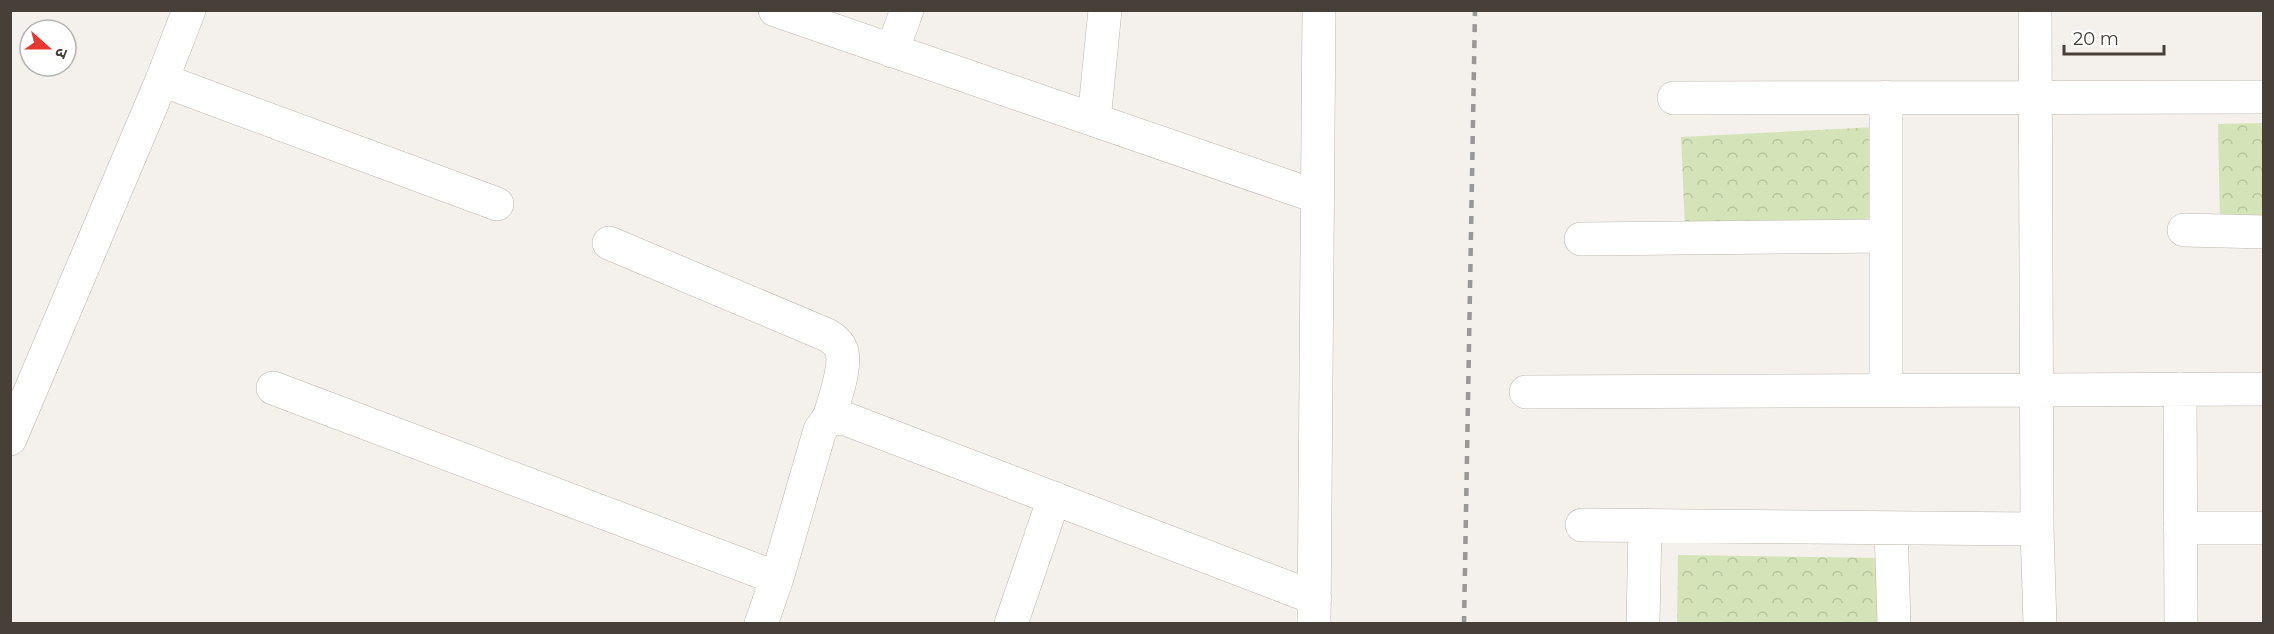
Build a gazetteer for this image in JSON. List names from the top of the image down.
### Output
{
  "scale_bar": "20 m",
  "north": "right"
}
